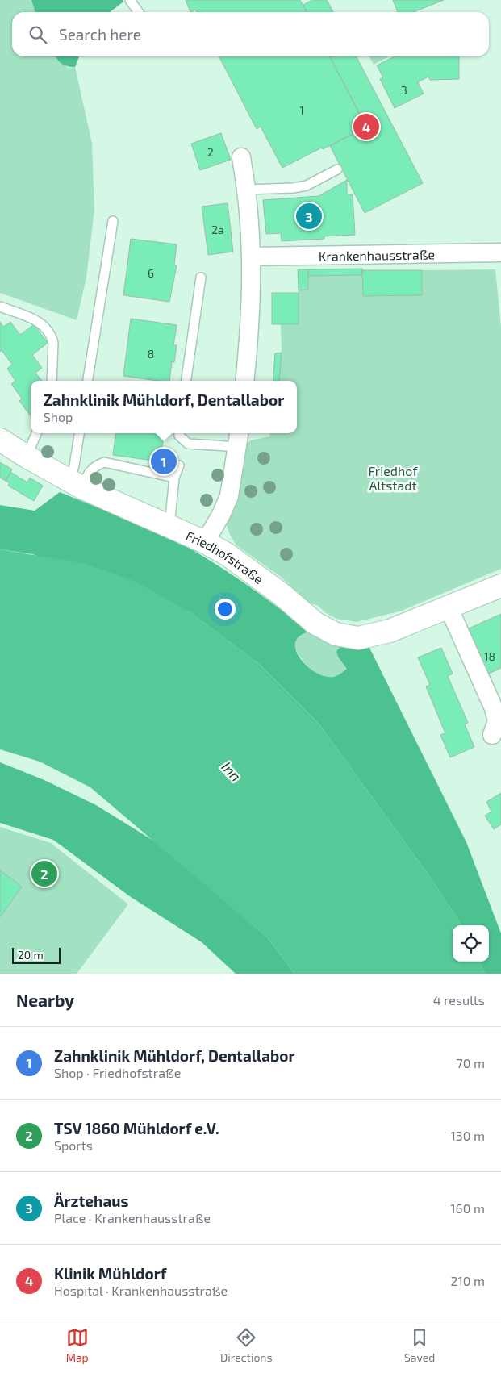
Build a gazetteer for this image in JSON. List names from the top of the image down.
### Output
{
  "streets": {
    "street": ["Krankenhausstraße", "Friedhofstraße"]
  },
  "water": ["Inn"],
  "parks": ["Friedhof Altstadt"],
  "house_numbers": [
    "3",
    "1",
    "2",
    "2a",
    "6",
    "8",
    "18"
  ],
  "scale_bar": "20 m",
  "page": {
    "search": "Search here",
    "pins": [
      "4",
      "3",
      "1",
      "2"
    ],
    "popup": ["Zahnklinik Mühldorf, Dentallabor", "Shop"],
    "scale": "20 m",
    "heading": ["Nearby", "4 results"],
    "list": [
      {
        "mark": "1",
        "name": "Zahnklinik Mühldorf, Dentallabor",
        "note": "Shop · Friedhofstraße",
        "value": "70 m"
      },
      {
        "mark": "2",
        "name": "TSV 1860 Mühldorf e.V.",
        "note": "Sports",
        "value": "130 m"
      },
      {
        "mark": "3",
        "name": "Ärztehaus",
        "note": "Place · Krankenhausstraße",
        "value": "160 m"
      },
      {
        "mark": "4",
        "name": "Klinik Mühldorf",
        "note": "Hospital · Krankenhausstraße",
        "value": "210 m"
      }
    ],
    "nav": ["Map", "Directions", "Saved"]
  }
}
